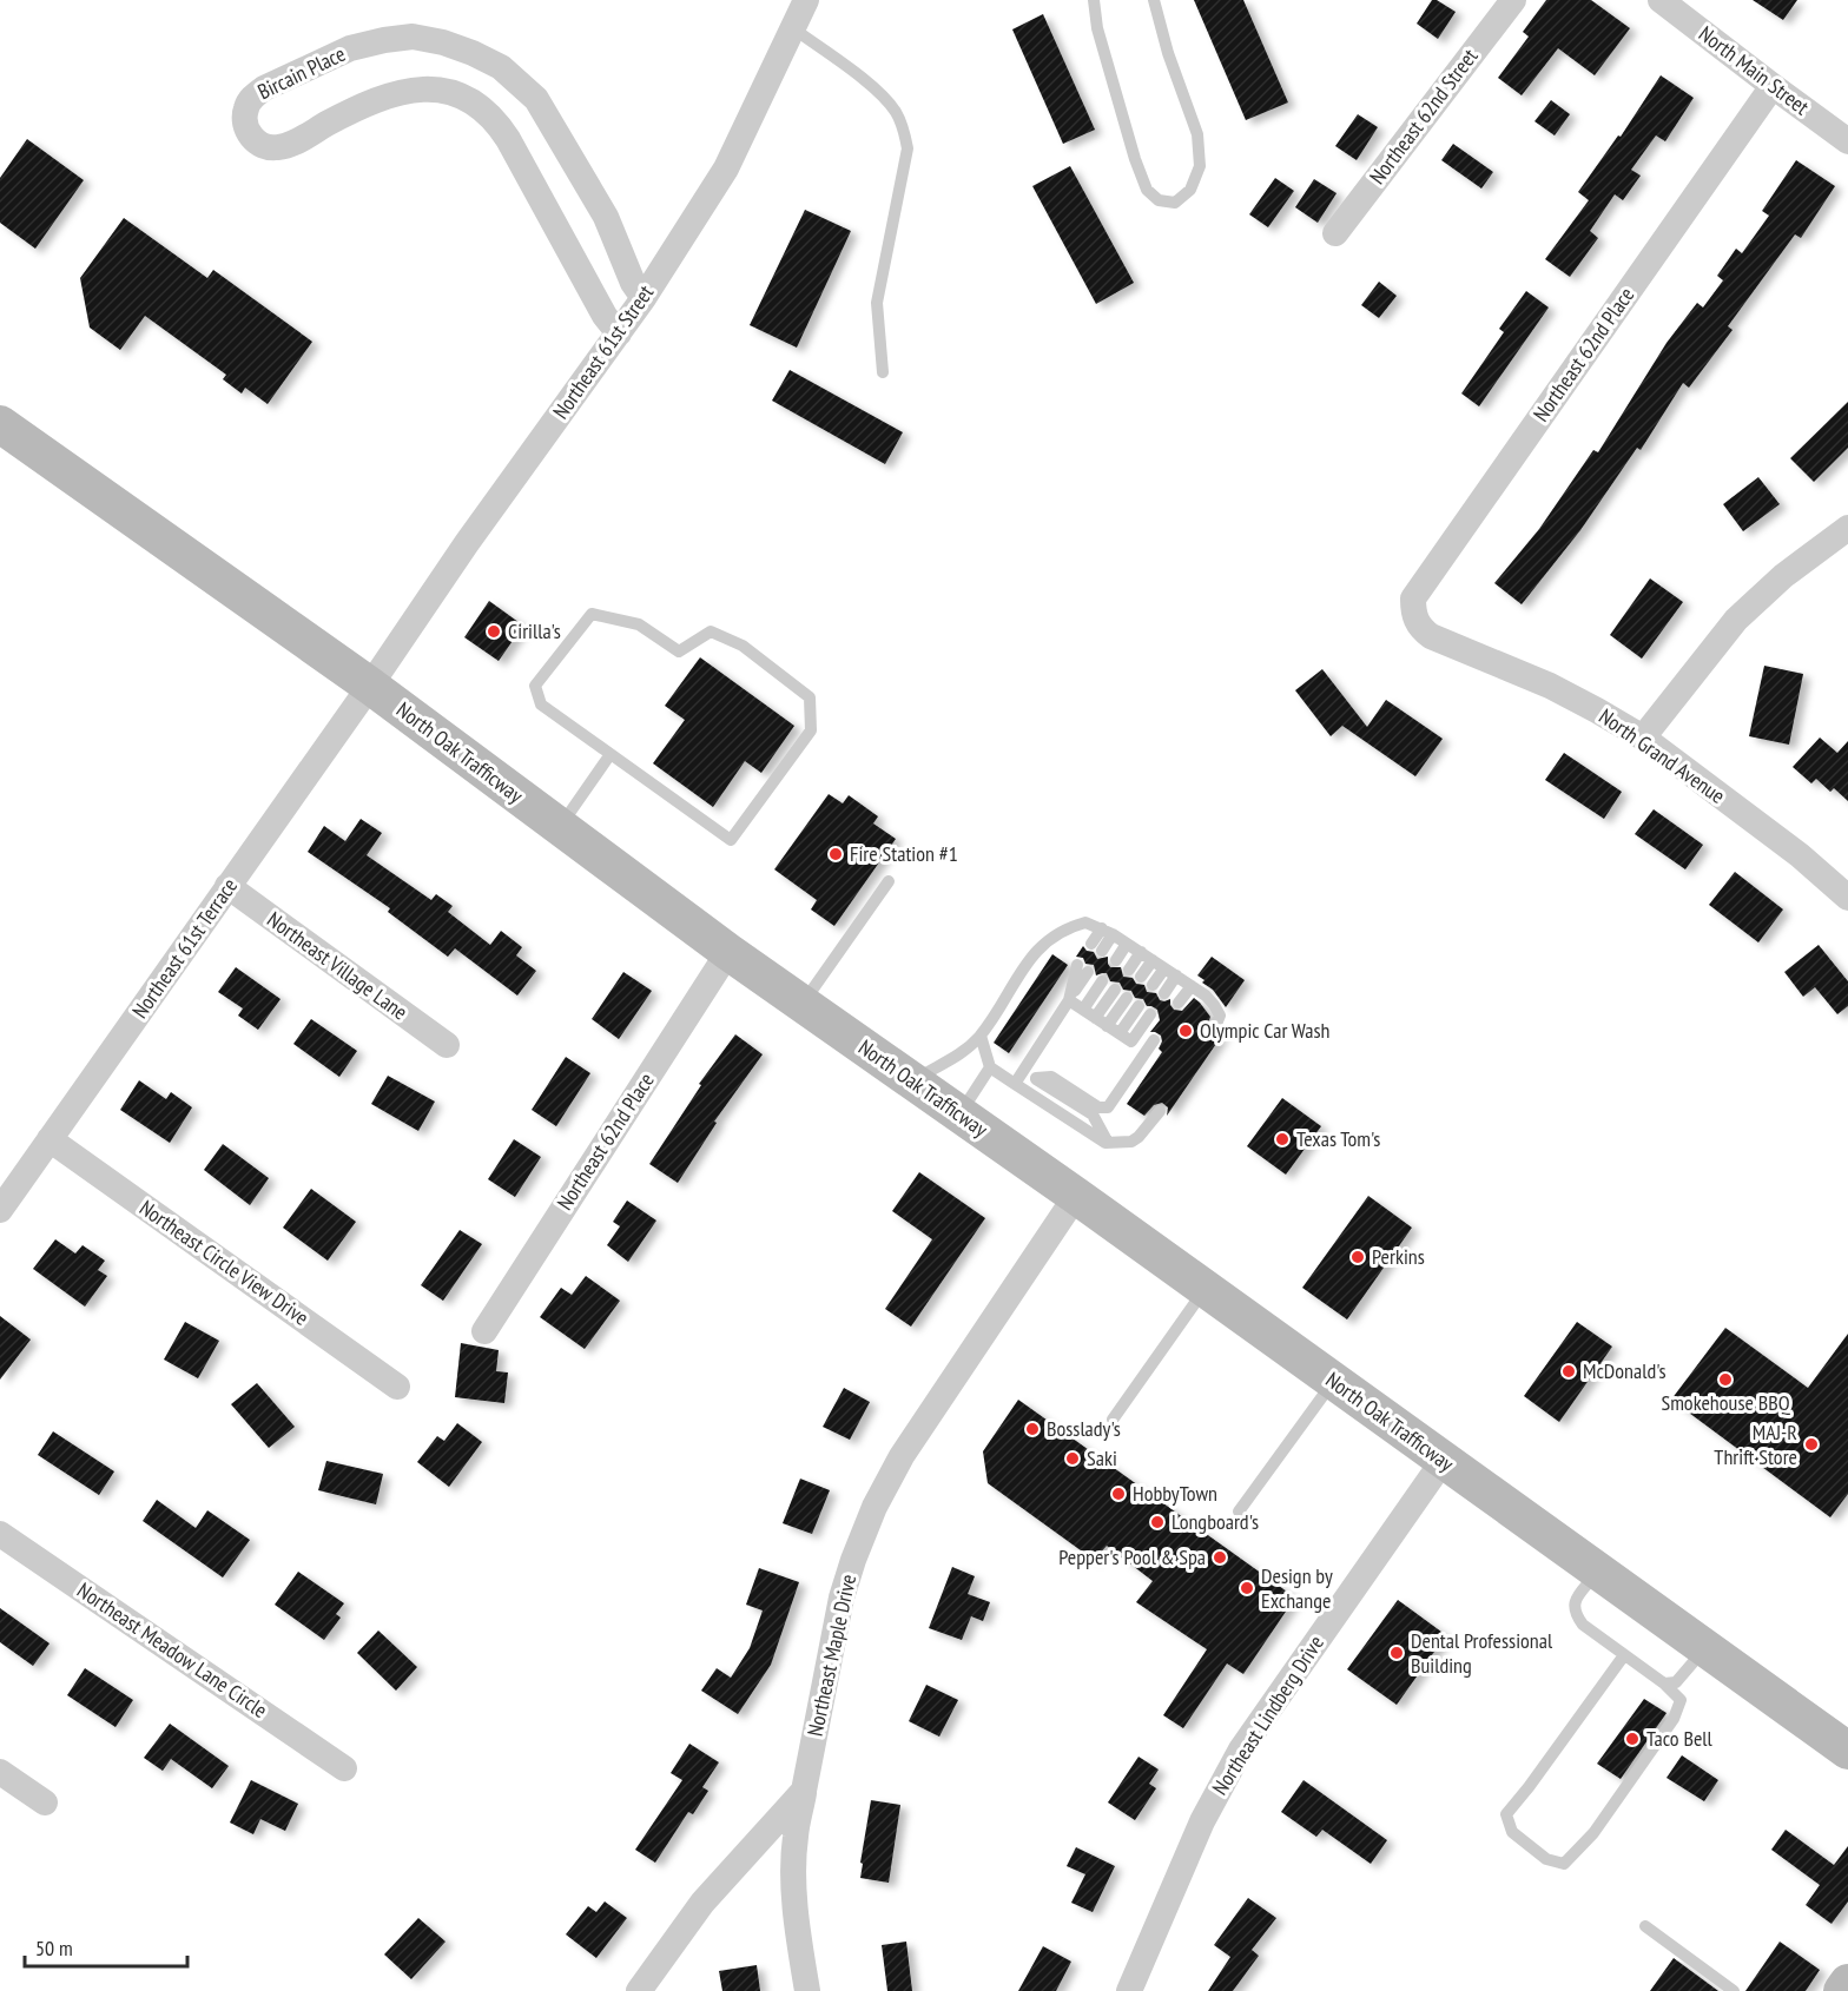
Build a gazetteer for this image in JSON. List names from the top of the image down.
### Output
{
  "streets": {
    "main road": ["North Oak Trafficway"],
    "street": [
      "North Main Street",
      "Bircain Place",
      "Northeast 62nd Street",
      "Northeast 61st Street",
      "Northeast 62nd Place",
      "North Grand Avenue",
      "Northeast 61st Terrace",
      "Northeast Village Lane",
      "Northeast Circle View Drive",
      "Northeast Meadow Lane Circle",
      "Northeast Maple Drive",
      "Northeast Lindberg Drive"
    ]
  },
  "crossings": [
    ["North Main Street", "Northeast 62nd Place"],
    ["Bircain Place", "Northeast 61st Street"],
    ["Northeast 61st Street", "North Oak Trafficway"],
    ["Northeast 61st Street", "Northeast 61st Terrace"],
    ["Northeast 62nd Place", "North Oak Trafficway"],
    ["Northeast 62nd Place", "North Grand Avenue"],
    ["North Oak Trafficway", "Northeast 61st Terrace"],
    ["North Oak Trafficway", "Northeast Maple Drive"],
    ["North Oak Trafficway", "Northeast Lindberg Drive"],
    ["Northeast 61st Terrace", "Northeast Village Lane"],
    ["Northeast 61st Terrace", "Northeast Circle View Drive"]
  ],
  "places": [
    "Cirilla's",
    "Fire Station #1",
    "Olympic Car Wash",
    "Texas Tom's",
    "Perkins",
    "McDonald's",
    "Smokehouse BBQ",
    "Bosslady's",
    "MAJ-R Thrift Store",
    "Saki",
    "HobbyTown",
    "Longboard's",
    "Pepper's Pool & Spa",
    "Design by Exchange",
    "Dental Professional Building",
    "Taco Bell"
  ],
  "scale_bar": "50 m"
}
